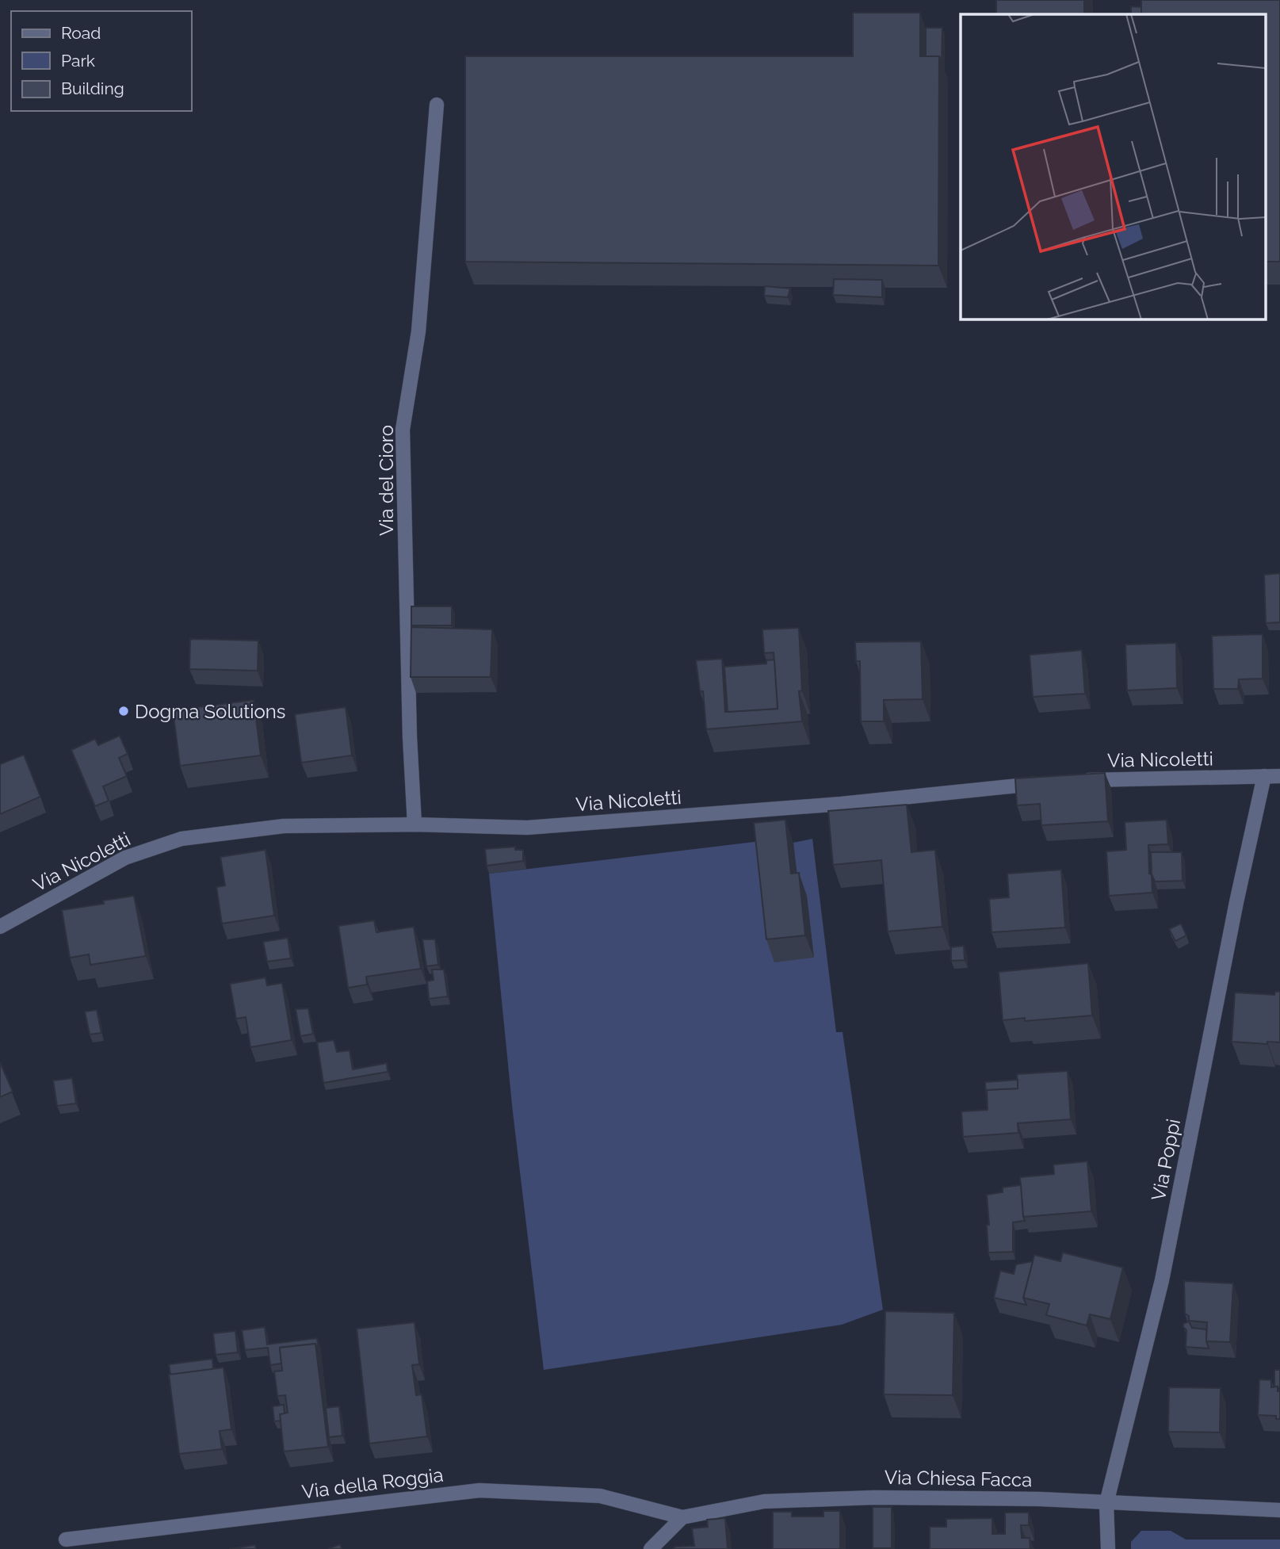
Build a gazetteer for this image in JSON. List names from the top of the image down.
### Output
{
  "streets": {
    "street": [
      "Via del Cioro",
      "Via Nicoletti",
      "Via Poppi",
      "Via Chiesa Facca",
      "Via della Roggia"
    ]
  },
  "crossings": [
    ["Via del Cioro", "Via Nicoletti"],
    ["Via Nicoletti", "Via Poppi"],
    ["Via Poppi", "Via Chiesa Facca"],
    ["Via Chiesa Facca", "Via della Roggia"]
  ],
  "places": ["Dogma Solutions"],
  "legend": ["Road", "Park", "Building"]
}
